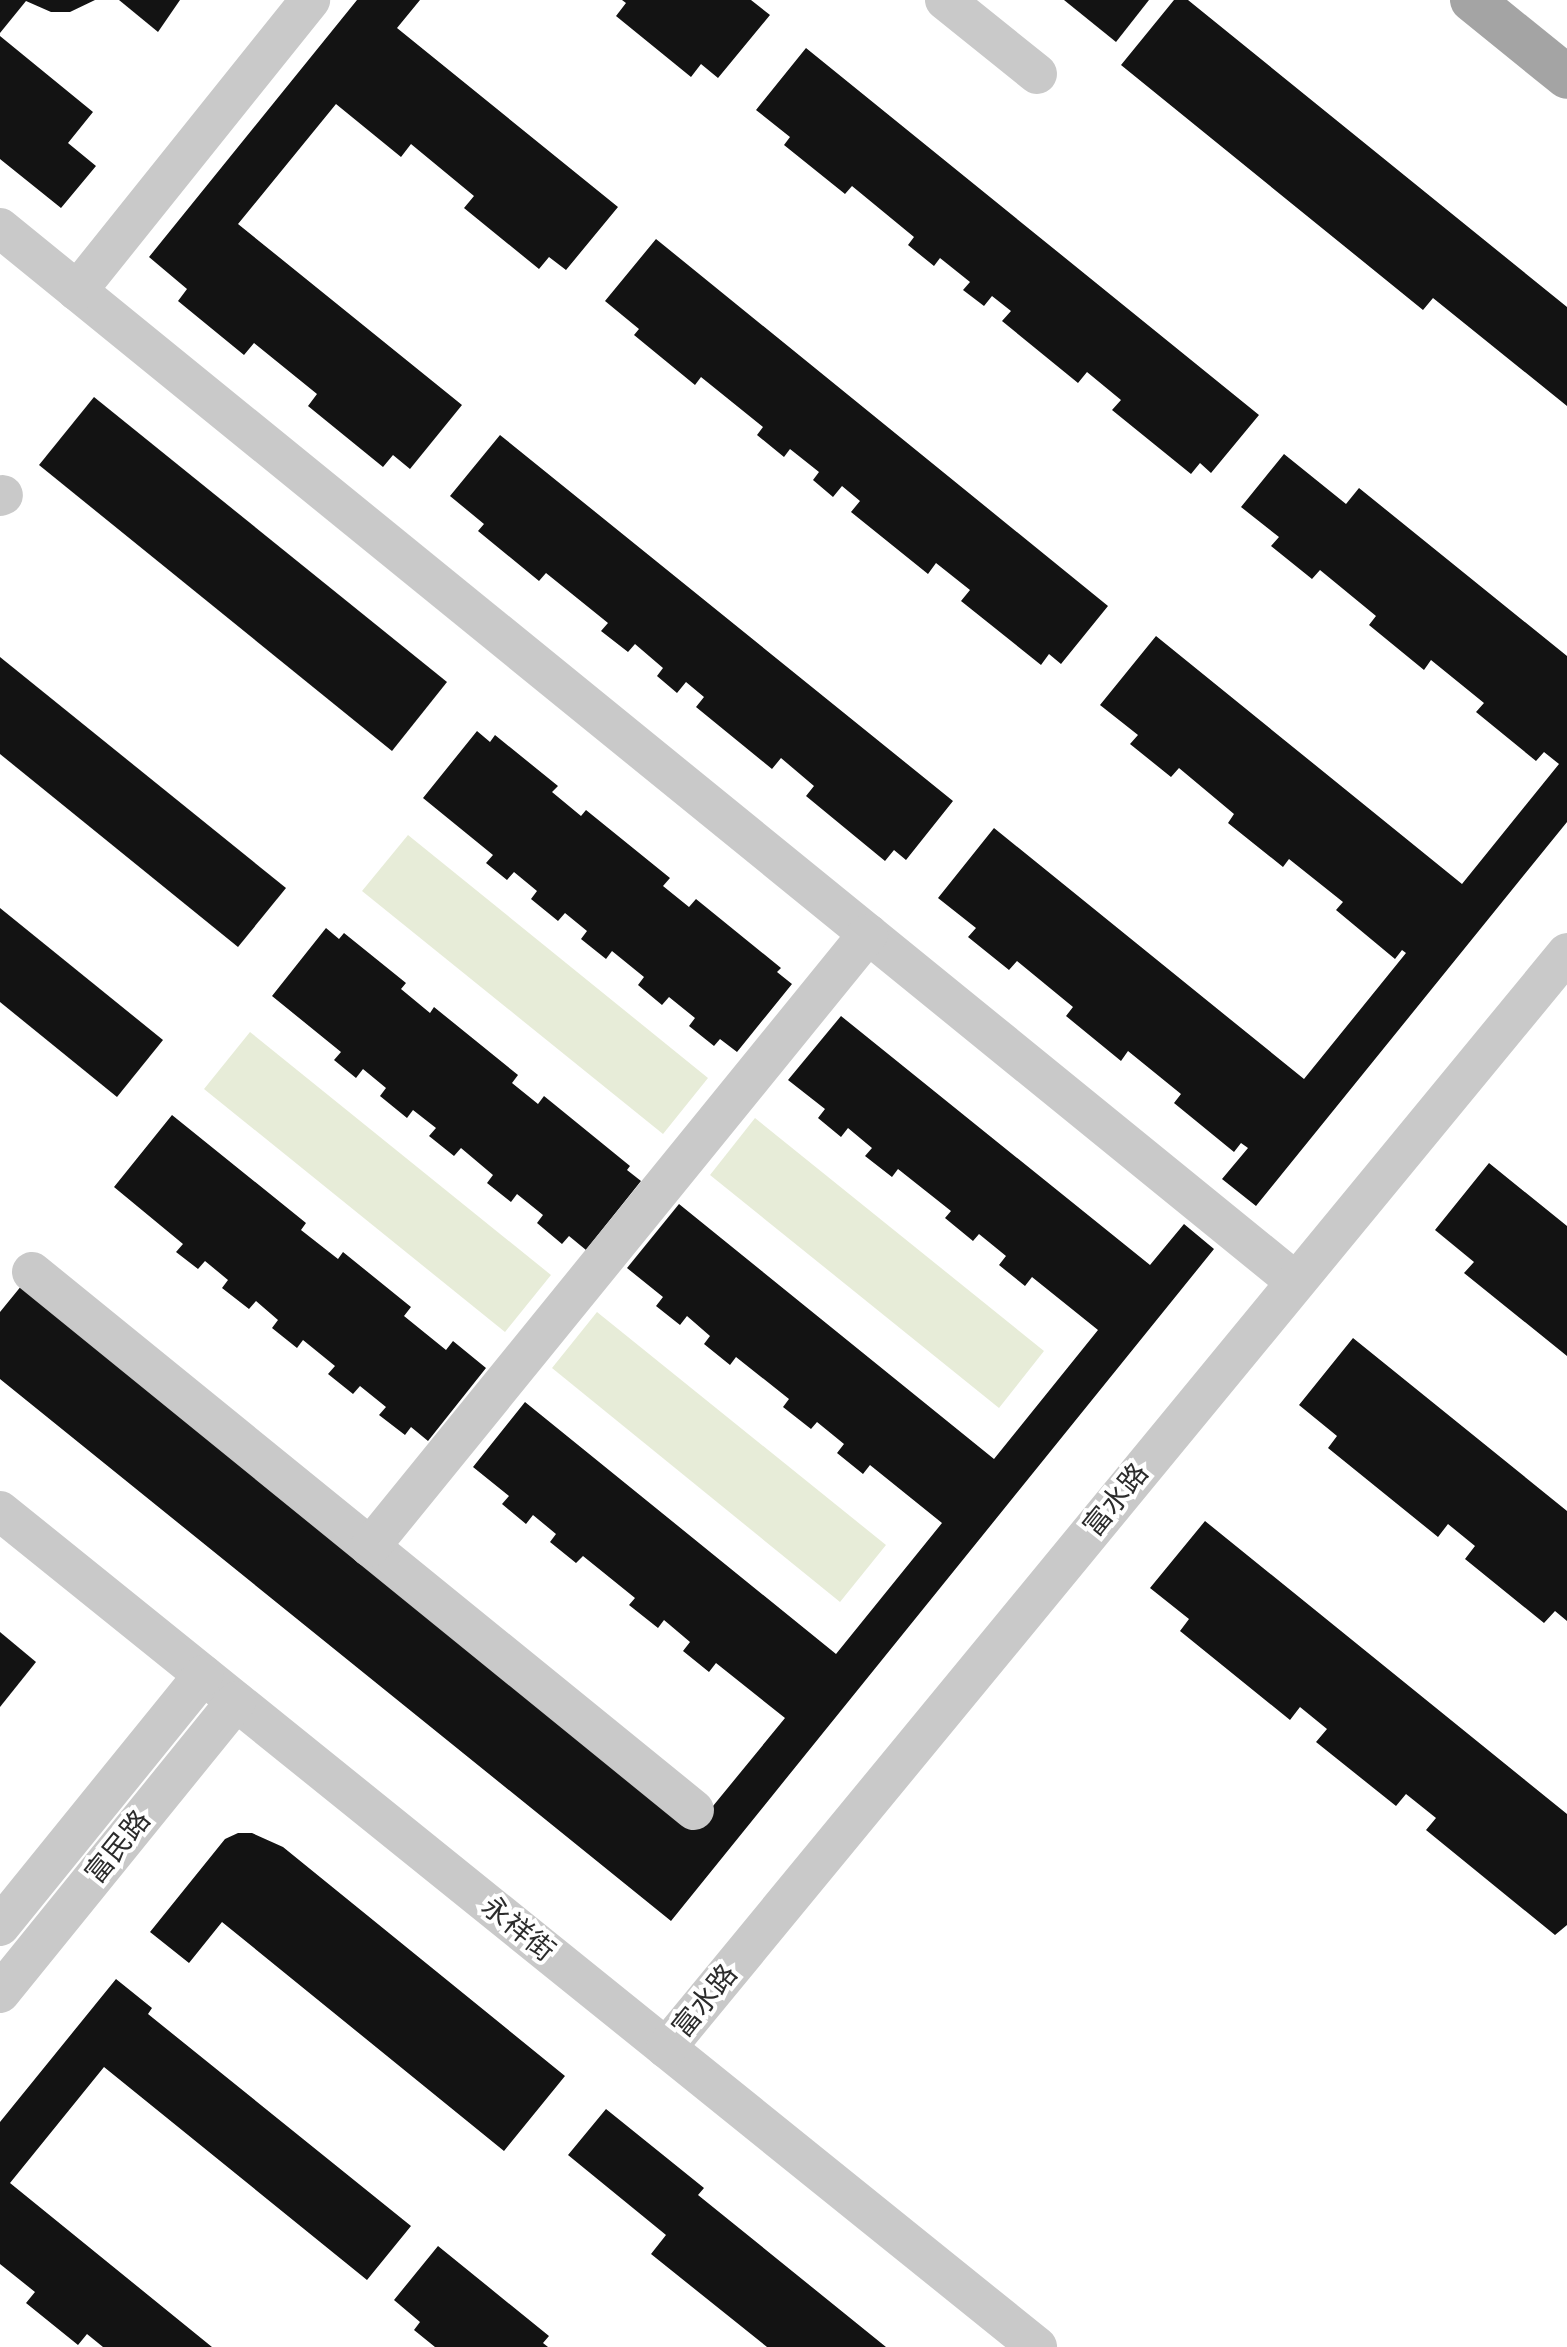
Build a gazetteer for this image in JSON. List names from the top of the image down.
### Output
{
  "streets": {
    "street": ["富水路", "富民路", "永祥街"]
  },
  "crossings": [
    ["富水路", "永祥街"],
    ["富民路", "永祥街"]
  ]
}
